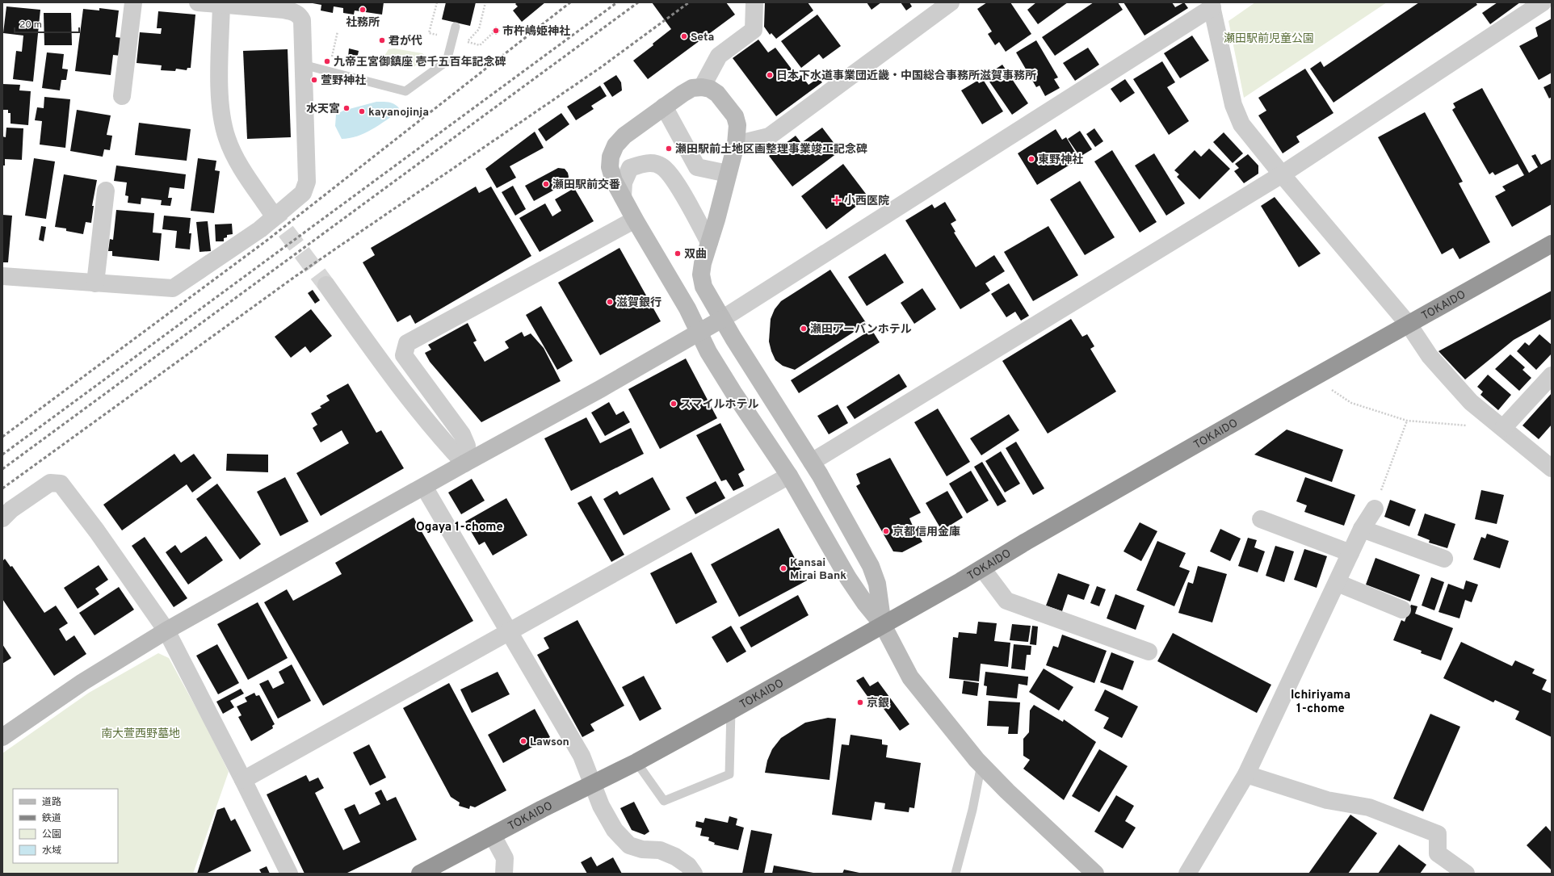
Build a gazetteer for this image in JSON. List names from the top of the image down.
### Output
{
  "streets": {
    "highway": ["TOKAIDO"]
  },
  "districts": ["Ogaya 1-chome", "Ichiriyama 1-chome"],
  "parks": ["瀬田駅前児童公園", "南大萱西野墓地"],
  "places": {
    "other": [
      "社務所",
      "市杵嶋姫神社",
      "Seta",
      "君が代",
      "九帝王宮御鎮座 壱千五百年記念碑",
      "日本下水道事業団近畿・中国総合事務所滋賀事務所",
      "萱野神社",
      "水天宮",
      "kayanojinja",
      "瀬田駅前土地区画整理事業竣工記念碑",
      "東野神社",
      "瀬田駅前交番",
      "双曲",
      "滋賀銀行",
      "瀬田アーバンホテル",
      "スマイルホテル",
      "京都信用金庫",
      "Kansai Mirai Bank",
      "京銀",
      "Lawson"
    ],
    "health": ["小西医院"]
  },
  "legend": [
    "道路",
    "鉄道",
    "公園",
    "水域"
  ],
  "scale_bar": "20 m"
}
